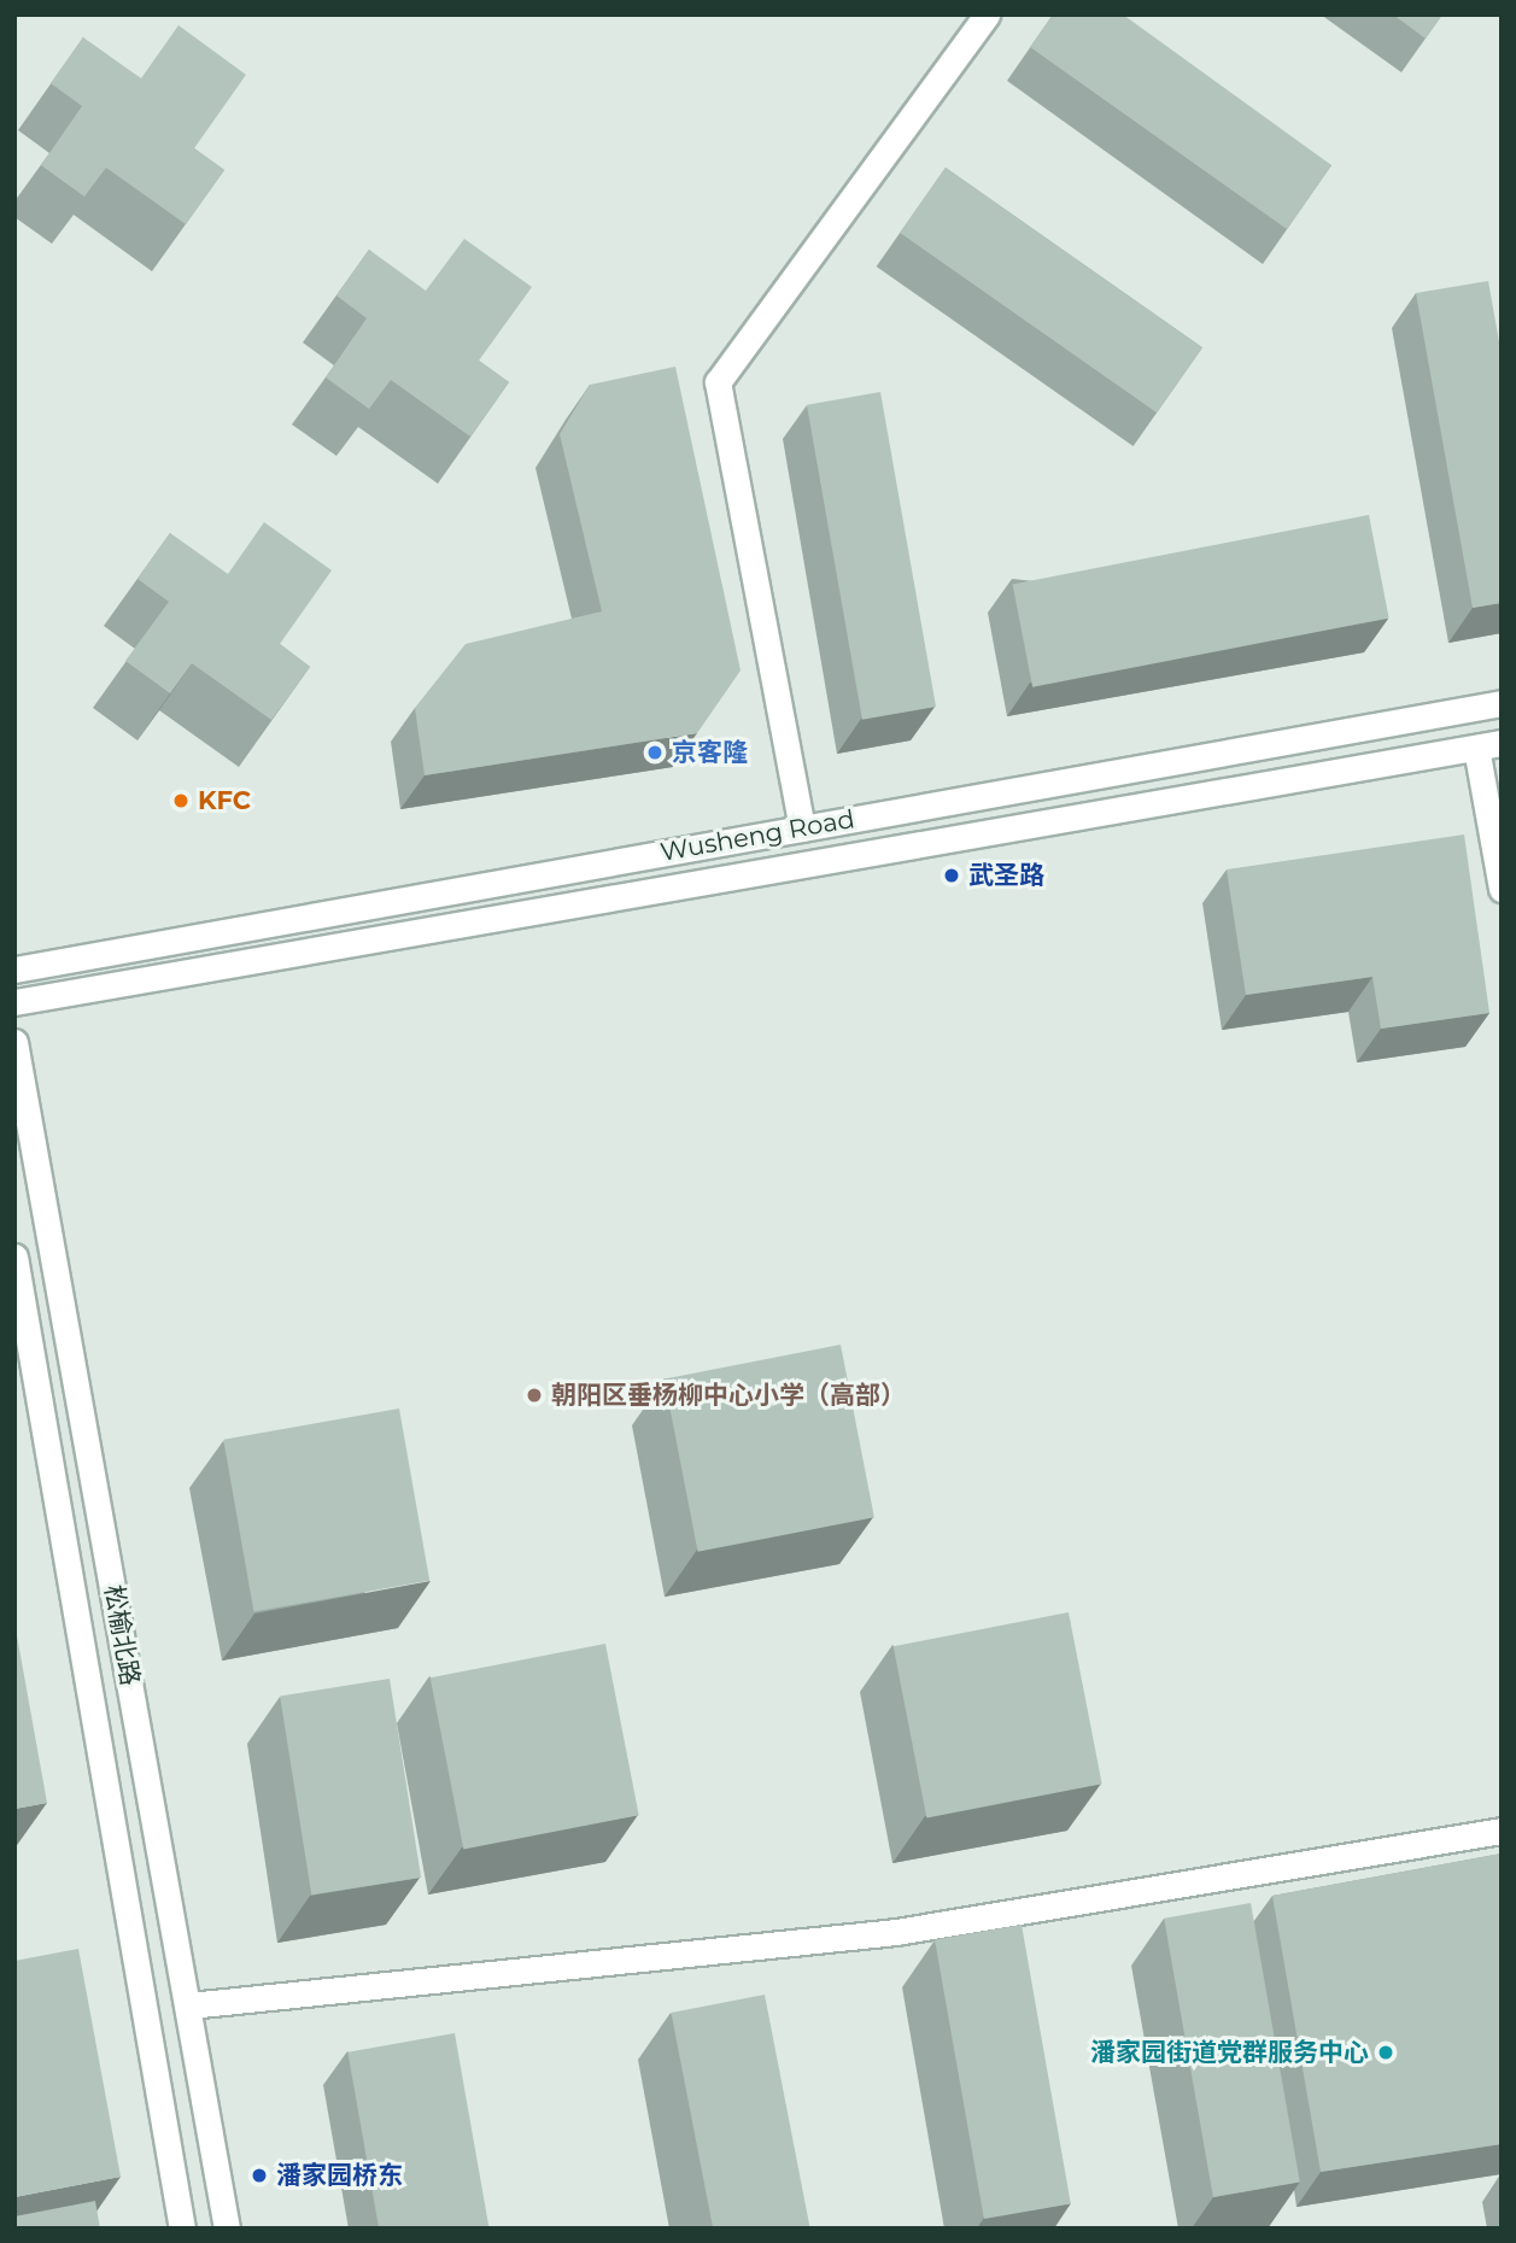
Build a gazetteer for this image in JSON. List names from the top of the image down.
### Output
{
  "streets": {
    "street": ["Wusheng Road", "松榆北路"]
  },
  "places": [
    "京客隆",
    "KFC",
    "武圣路",
    "朝阳区垂杨柳中心小学（高部）",
    "潘家园街道党群服务中心",
    "潘家园桥东"
  ]
}
